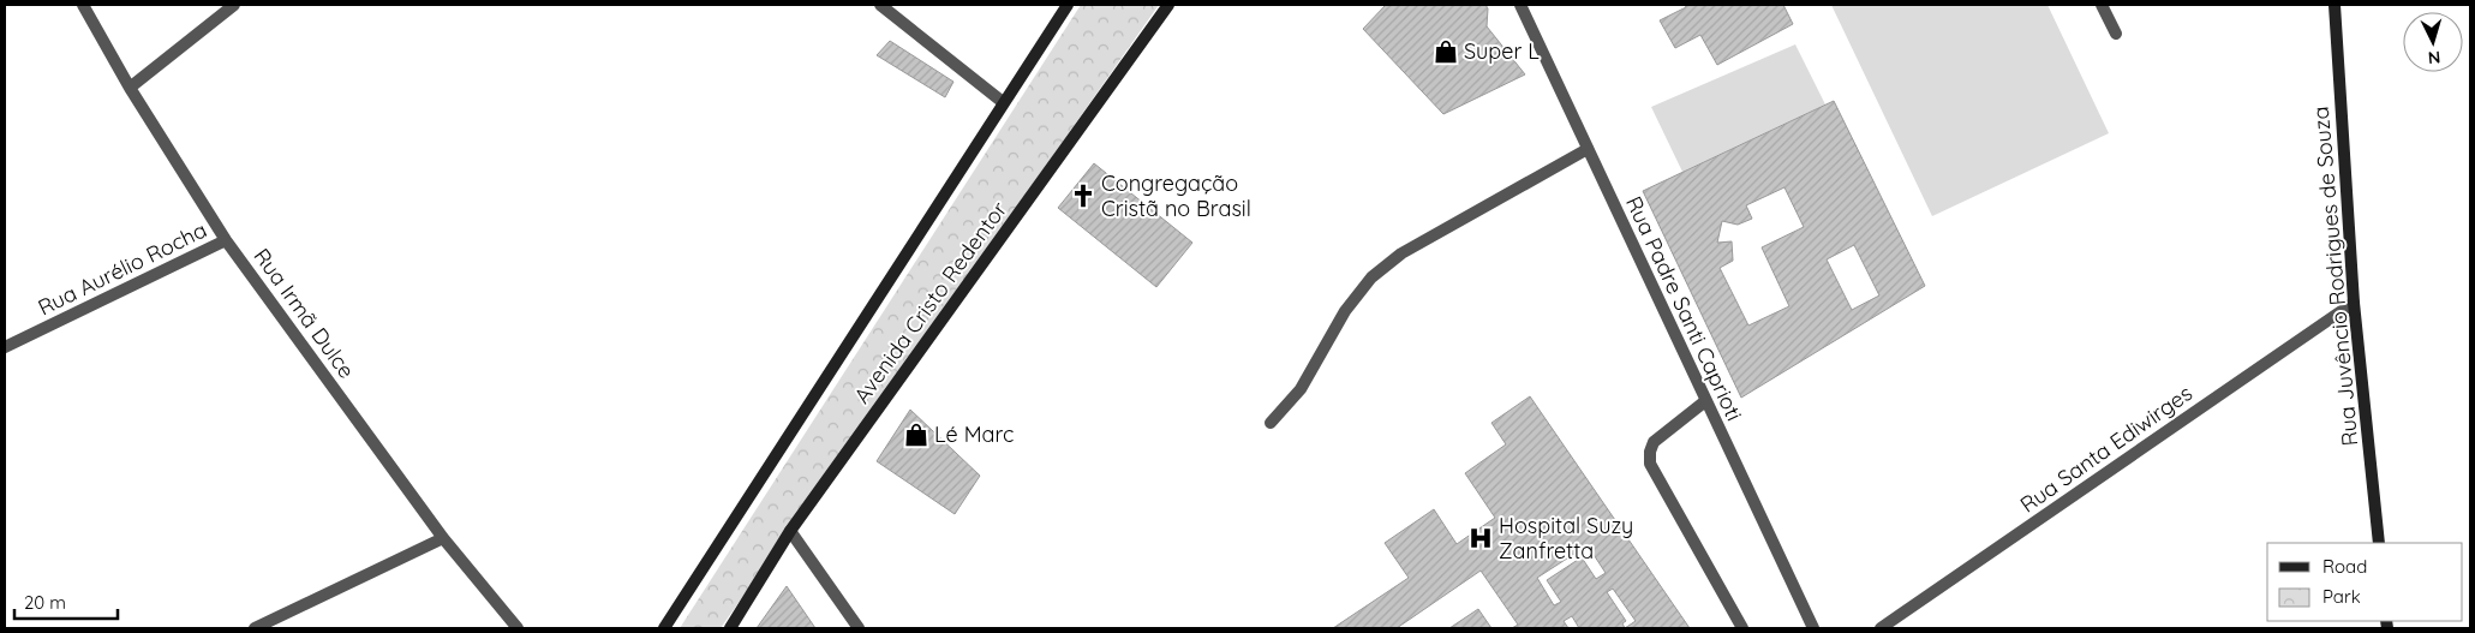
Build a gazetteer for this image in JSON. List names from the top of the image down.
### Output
{
  "streets": {
    "main road": ["Rua Juvêncio Rodrigues de Souza", "Avenida Cristo Redentor"],
    "street": [
      "Rua Aurélio Rocha",
      "Rua Padre Santi Caprioti",
      "Rua Irmã Dulce",
      "Rua Santa Ediwirges"
    ]
  },
  "crossings": [
    ["Rua Aurélio Rocha", "Rua Irmã Dulce"],
    ["Rua Juvêncio Rodrigues de Souza", "Rua Santa Ediwirges"]
  ],
  "places": {
    "shop": ["Super L", "Lé Marc"],
    "church": ["Congregação Cristã no Brasil"],
    "hospital": ["Hospital Suzy Zanfretta"]
  },
  "legend": ["Road", "Park"],
  "scale_bar": "20 m",
  "north": "bottom"
}
